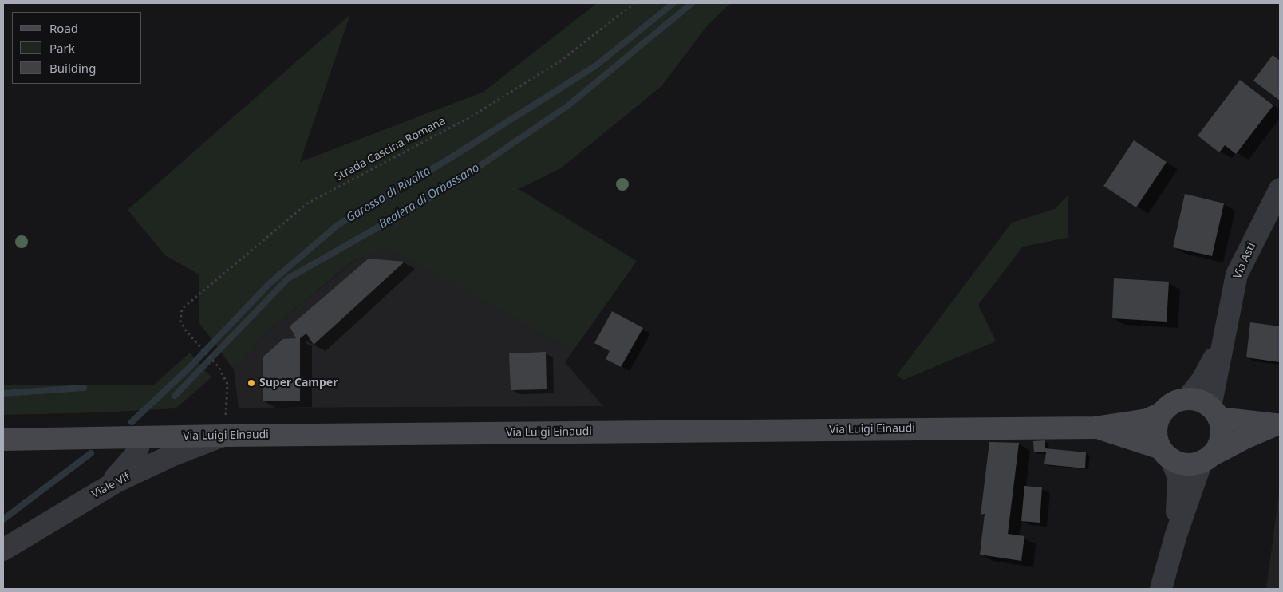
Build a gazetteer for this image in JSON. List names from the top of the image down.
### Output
{
  "streets": {
    "main road": ["Via Luigi Einaudi"],
    "street": ["Via Asti", "Viale Vif"],
    "path": ["Strada Cascina Romana"]
  },
  "crossings": [
    ["Strada Cascina Romana", "Via Luigi Einaudi"],
    ["Strada Cascina Romana", "Viale Vif"],
    ["Via Asti", "Via Luigi Einaudi"],
    ["Via Luigi Einaudi", "Viale Vif"]
  ],
  "water": ["Garosso di Rivalta", "Bealera di Orbassano"],
  "places": ["Super Camper"],
  "legend": ["Road", "Park", "Building"]
}
